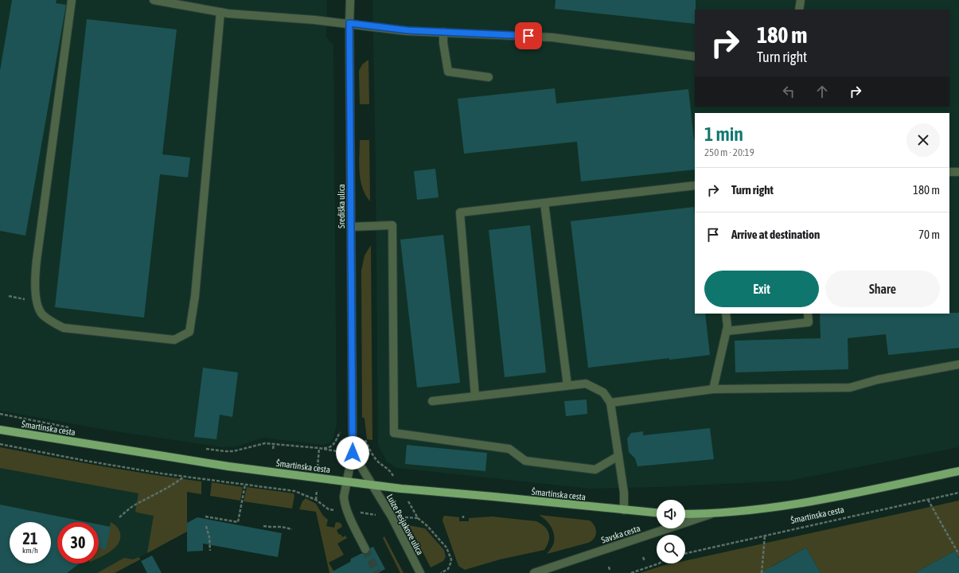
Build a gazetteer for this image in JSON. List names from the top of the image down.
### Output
{
  "streets": {
    "main road": ["Šmartinska cesta"],
    "street": ["Središka ulica", "Luize Pesjakove ulica", "Savska cesta"]
  },
  "crossings": [
    ["Središka ulica", "Šmartinska cesta"],
    ["Šmartinska cesta", "Luize Pesjakove ulica"],
    ["Šmartinska cesta", "Savska cesta"]
  ],
  "page": {
    "turn": ["180 m", "Turn right"],
    "heading": ["1 min", "250 m · 20:19"],
    "list": [
      {
        "name": "Turn right",
        "value": "180 m"
      },
      {
        "name": "Arrive at destination",
        "value": "70 m"
      }
    ],
    "buttons": ["Exit", "Share"],
    "speed": "21 km/h",
    "limit": "30"
  }
}
